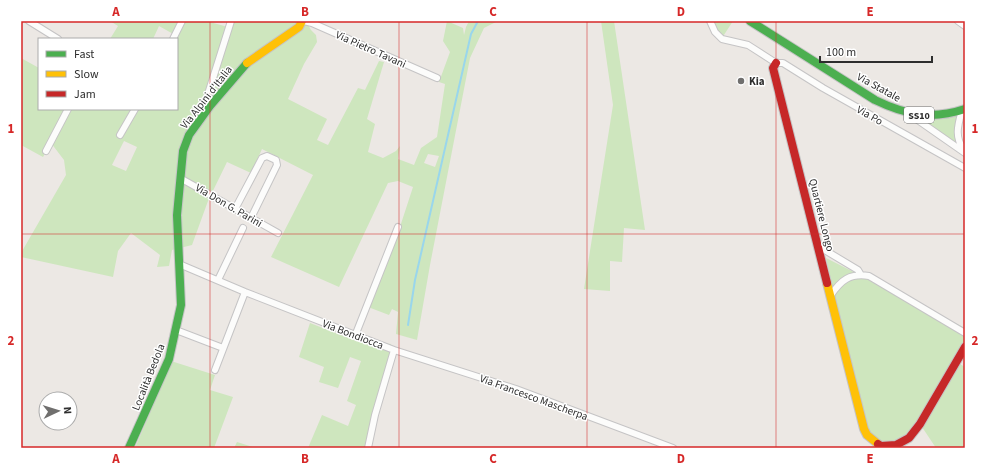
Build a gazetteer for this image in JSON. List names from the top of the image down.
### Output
{
  "streets": {
    "street": [
      "Via Pietro Tavani",
      "Via Statale",
      "Via Alpini d'Italia",
      "Via Po",
      "SS10",
      "Via Don G. Parini",
      "Quartiere Longo",
      "Via Bondiocca",
      "Località Bedola",
      "Via Francesco Mascherpa"
    ]
  },
  "crossings": [
    ["Via Pietro Tavani", "Via Alpini d'Italia"],
    ["Via Alpini d'Italia", "Via Don G. Parini"],
    ["Via Alpini d'Italia", "Via Bondiocca"],
    ["Via Alpini d'Italia", "Località Bedola"],
    ["Via Po", "Quartiere Longo"],
    ["Via Bondiocca", "Località Bedola"],
    ["Via Bondiocca", "Via Francesco Mascherpa"]
  ],
  "places": ["Kia"],
  "legend": ["Fast", "Slow", "Jam"],
  "scale_bar": "100 m",
  "north": "right",
  "grid": {
    "columns": [
      "A",
      "B",
      "C",
      "D",
      "E"
    ],
    "rows": ["1", "2"]
  }
}
